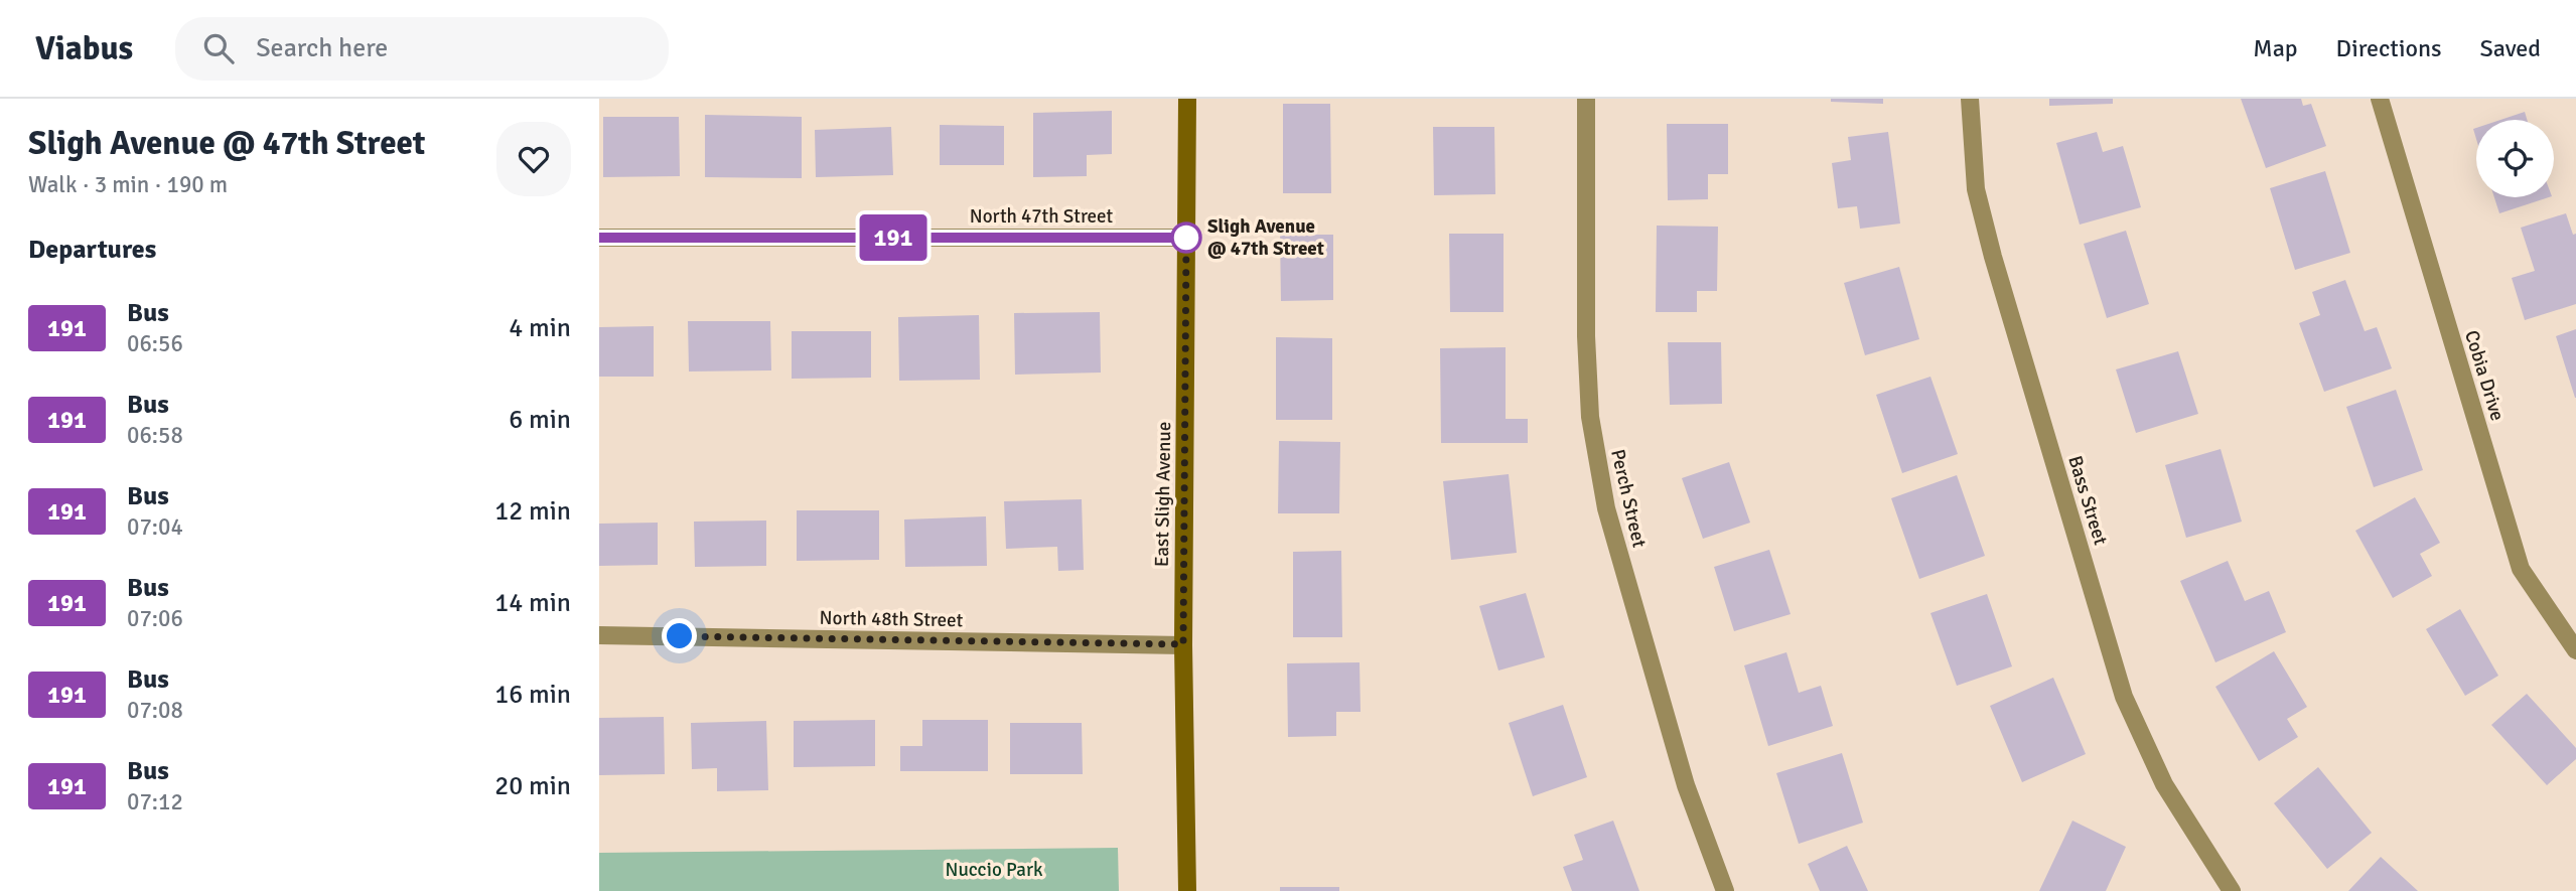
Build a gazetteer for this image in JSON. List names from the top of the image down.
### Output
{
  "streets": {
    "street": [
      "North 47th Street",
      "Cobia Drive",
      "East Sligh Avenue",
      "Perch Street",
      "Bass Street",
      "North 48th Street"
    ]
  },
  "crossings": [
    ["North 47th Street", "East Sligh Avenue"],
    ["East Sligh Avenue", "North 48th Street"]
  ],
  "parks": ["Nuccio Park"],
  "places": ["Sligh Avenue @ 47th Street"],
  "lines": ["bus line 191"],
  "page": {
    "header": "Viabus",
    "search": "Search here",
    "nav": ["Map", "Directions", "Saved"],
    "heading": [
      ["Sligh Avenue @ 47th Street", "Walk · 3 min · 190 m"],
      "Departures"
    ],
    "on_map": "191",
    "list": [
      {
        "mark": "191",
        "name": "Bus",
        "note": "06:56",
        "value": "4 min"
      },
      {
        "mark": "191",
        "name": "Bus",
        "note": "06:58",
        "value": "6 min"
      },
      {
        "mark": "191",
        "name": "Bus",
        "note": "07:04",
        "value": "12 min"
      },
      {
        "mark": "191",
        "name": "Bus",
        "note": "07:06",
        "value": "14 min"
      },
      {
        "mark": "191",
        "name": "Bus",
        "note": "07:08",
        "value": "16 min"
      },
      {
        "mark": "191",
        "name": "Bus",
        "note": "07:12",
        "value": "20 min"
      }
    ]
  }
}
